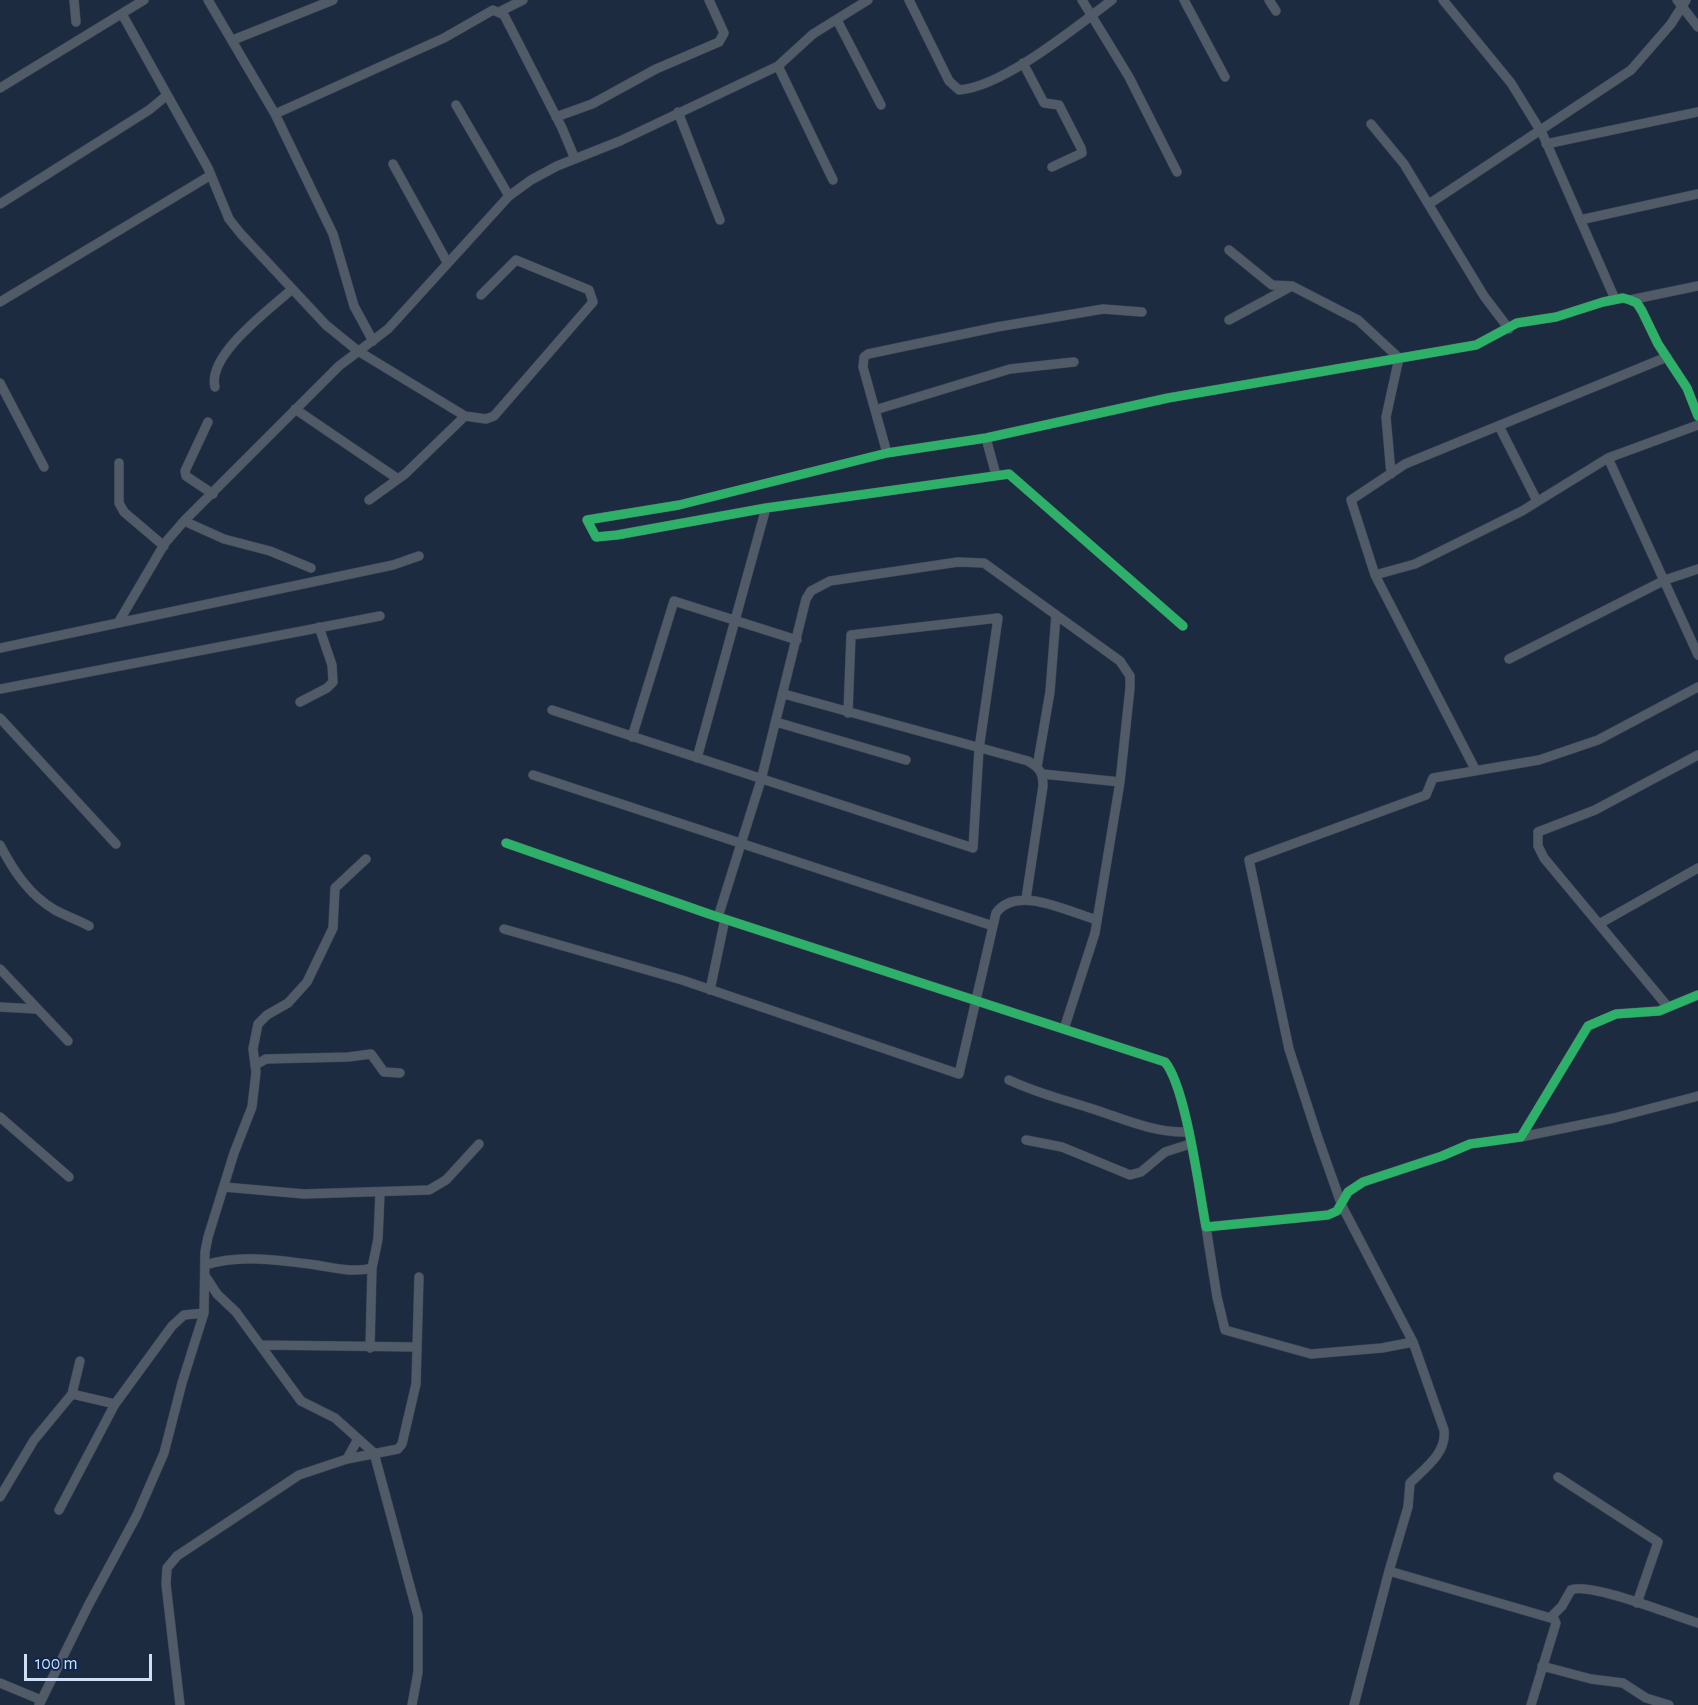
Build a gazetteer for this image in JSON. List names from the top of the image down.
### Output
{
  "scale_bar": "100 m"
}
